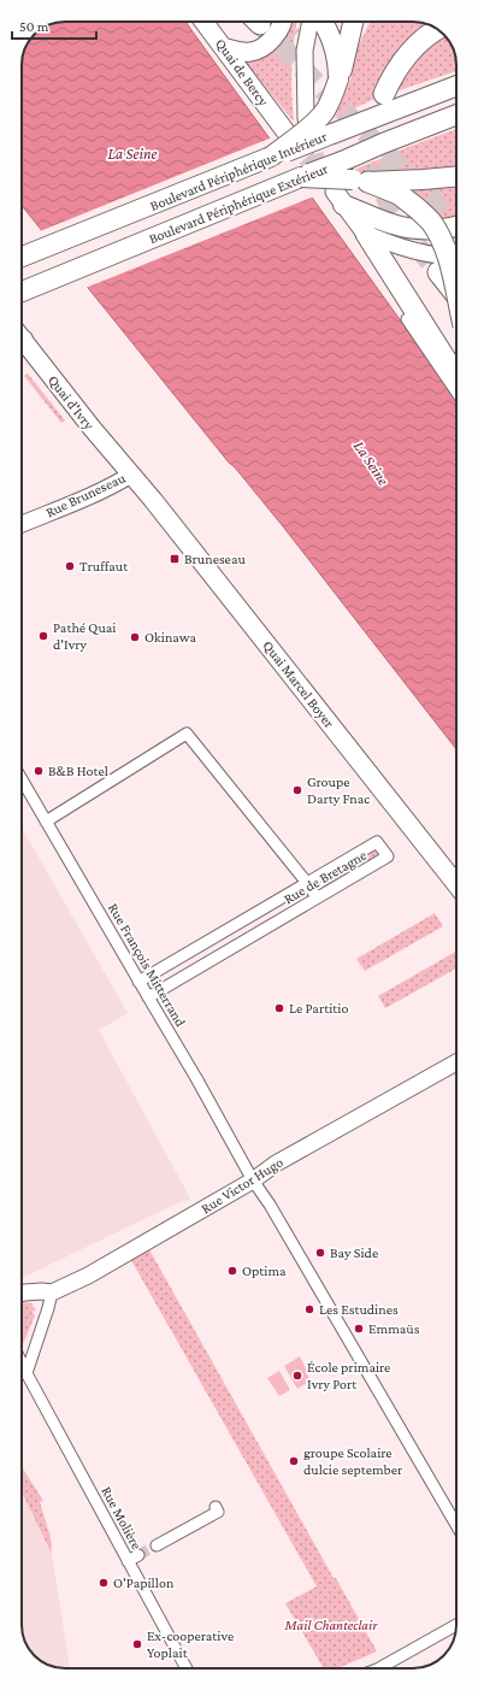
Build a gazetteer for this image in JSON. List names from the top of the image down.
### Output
{
  "streets": {
    "highway": ["Boulevard Périphérique Intérieur", "Boulevard Périphérique Extérieur"],
    "main road": [
      "Quai de Bercy",
      "Quai d'Ivry",
      "Rue Bruneseau",
      "Quai Marcel Boyer",
      "Rue Victor Hugo"
    ],
    "street": ["Rue de Bretagne", "Rue François Mitterrand", "Rue Molière"]
  },
  "crossings": [
    ["Quai d'Ivry", "Rue Bruneseau"],
    ["Quai d'Ivry", "Quai Marcel Boyer"],
    ["Rue Bruneseau", "Quai Marcel Boyer"],
    ["Rue de Bretagne", "Rue François Mitterrand"],
    ["Rue François Mitterrand", "Rue Victor Hugo"]
  ],
  "water": ["La Seine"],
  "parks": ["Mail Chanteclair"],
  "places": {
    "transit": ["Bruneseau"],
    "other": [
      "Truffaut",
      "Pathé Quai d'Ivry",
      "Okinawa",
      "B&B Hotel",
      "Groupe Darty Fnac",
      "Le Partitio",
      "Bay Side",
      "Optima",
      "Les Estudines",
      "Emmaüs",
      "École primaire Ivry Port",
      "groupe Scolaire dulcie september",
      "O'Papillon",
      "Ex-cooperative Yoplait"
    ]
  },
  "scale_bar": "50 m"
}
